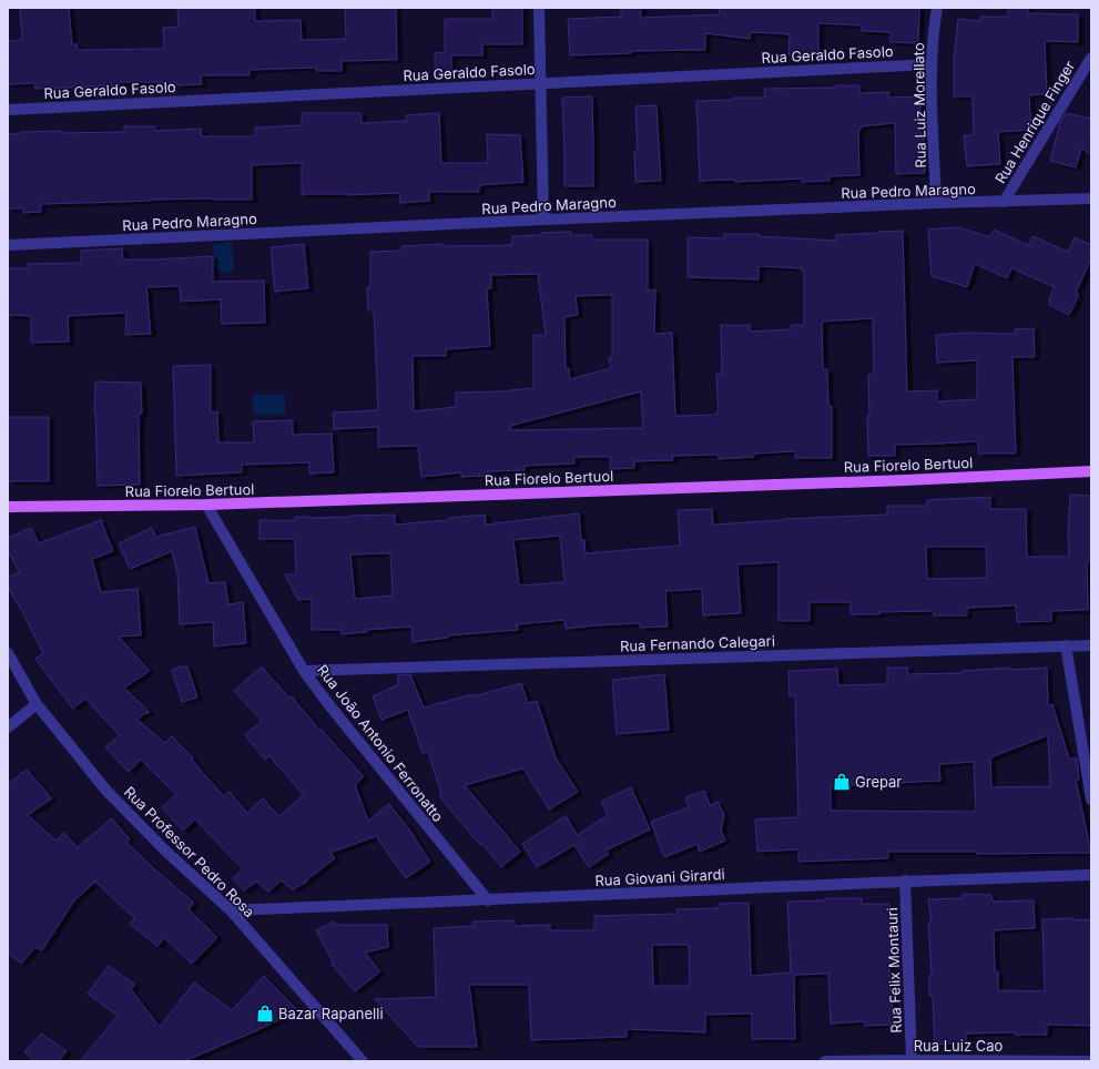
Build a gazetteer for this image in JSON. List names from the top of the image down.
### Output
{
  "streets": {
    "main road": ["Rua Fiorelo Bertuol"],
    "street": [
      "Rua Geraldo Fasolo",
      "Rua Luiz Morellato",
      "Rua Henrique Finger",
      "Rua Pedro Maragno",
      "Rua Fernando Calegari",
      "Rua João Antonio Ferronatto",
      "Rua Professor Pedro Rosa",
      "Rua Giovani Girardi",
      "Rua Felix Montauri",
      "Rua Luiz Cao"
    ]
  },
  "crossings": [
    ["Rua Geraldo Fasolo", "Rua Luiz Morellato"],
    ["Rua Luiz Morellato", "Rua Pedro Maragno"],
    ["Rua Henrique Finger", "Rua Pedro Maragno"],
    ["Rua Fiorelo Bertuol", "Rua João Antonio Ferronatto"],
    ["Rua Fernando Calegari", "Rua João Antonio Ferronatto"],
    ["Rua João Antonio Ferronatto", "Rua Giovani Girardi"],
    ["Rua Professor Pedro Rosa", "Rua Giovani Girardi"],
    ["Rua Giovani Girardi", "Rua Felix Montauri"],
    ["Rua Felix Montauri", "Rua Luiz Cao"]
  ],
  "places": {
    "shop": ["Grepar", "Bazar Rapanelli"]
  }
}
